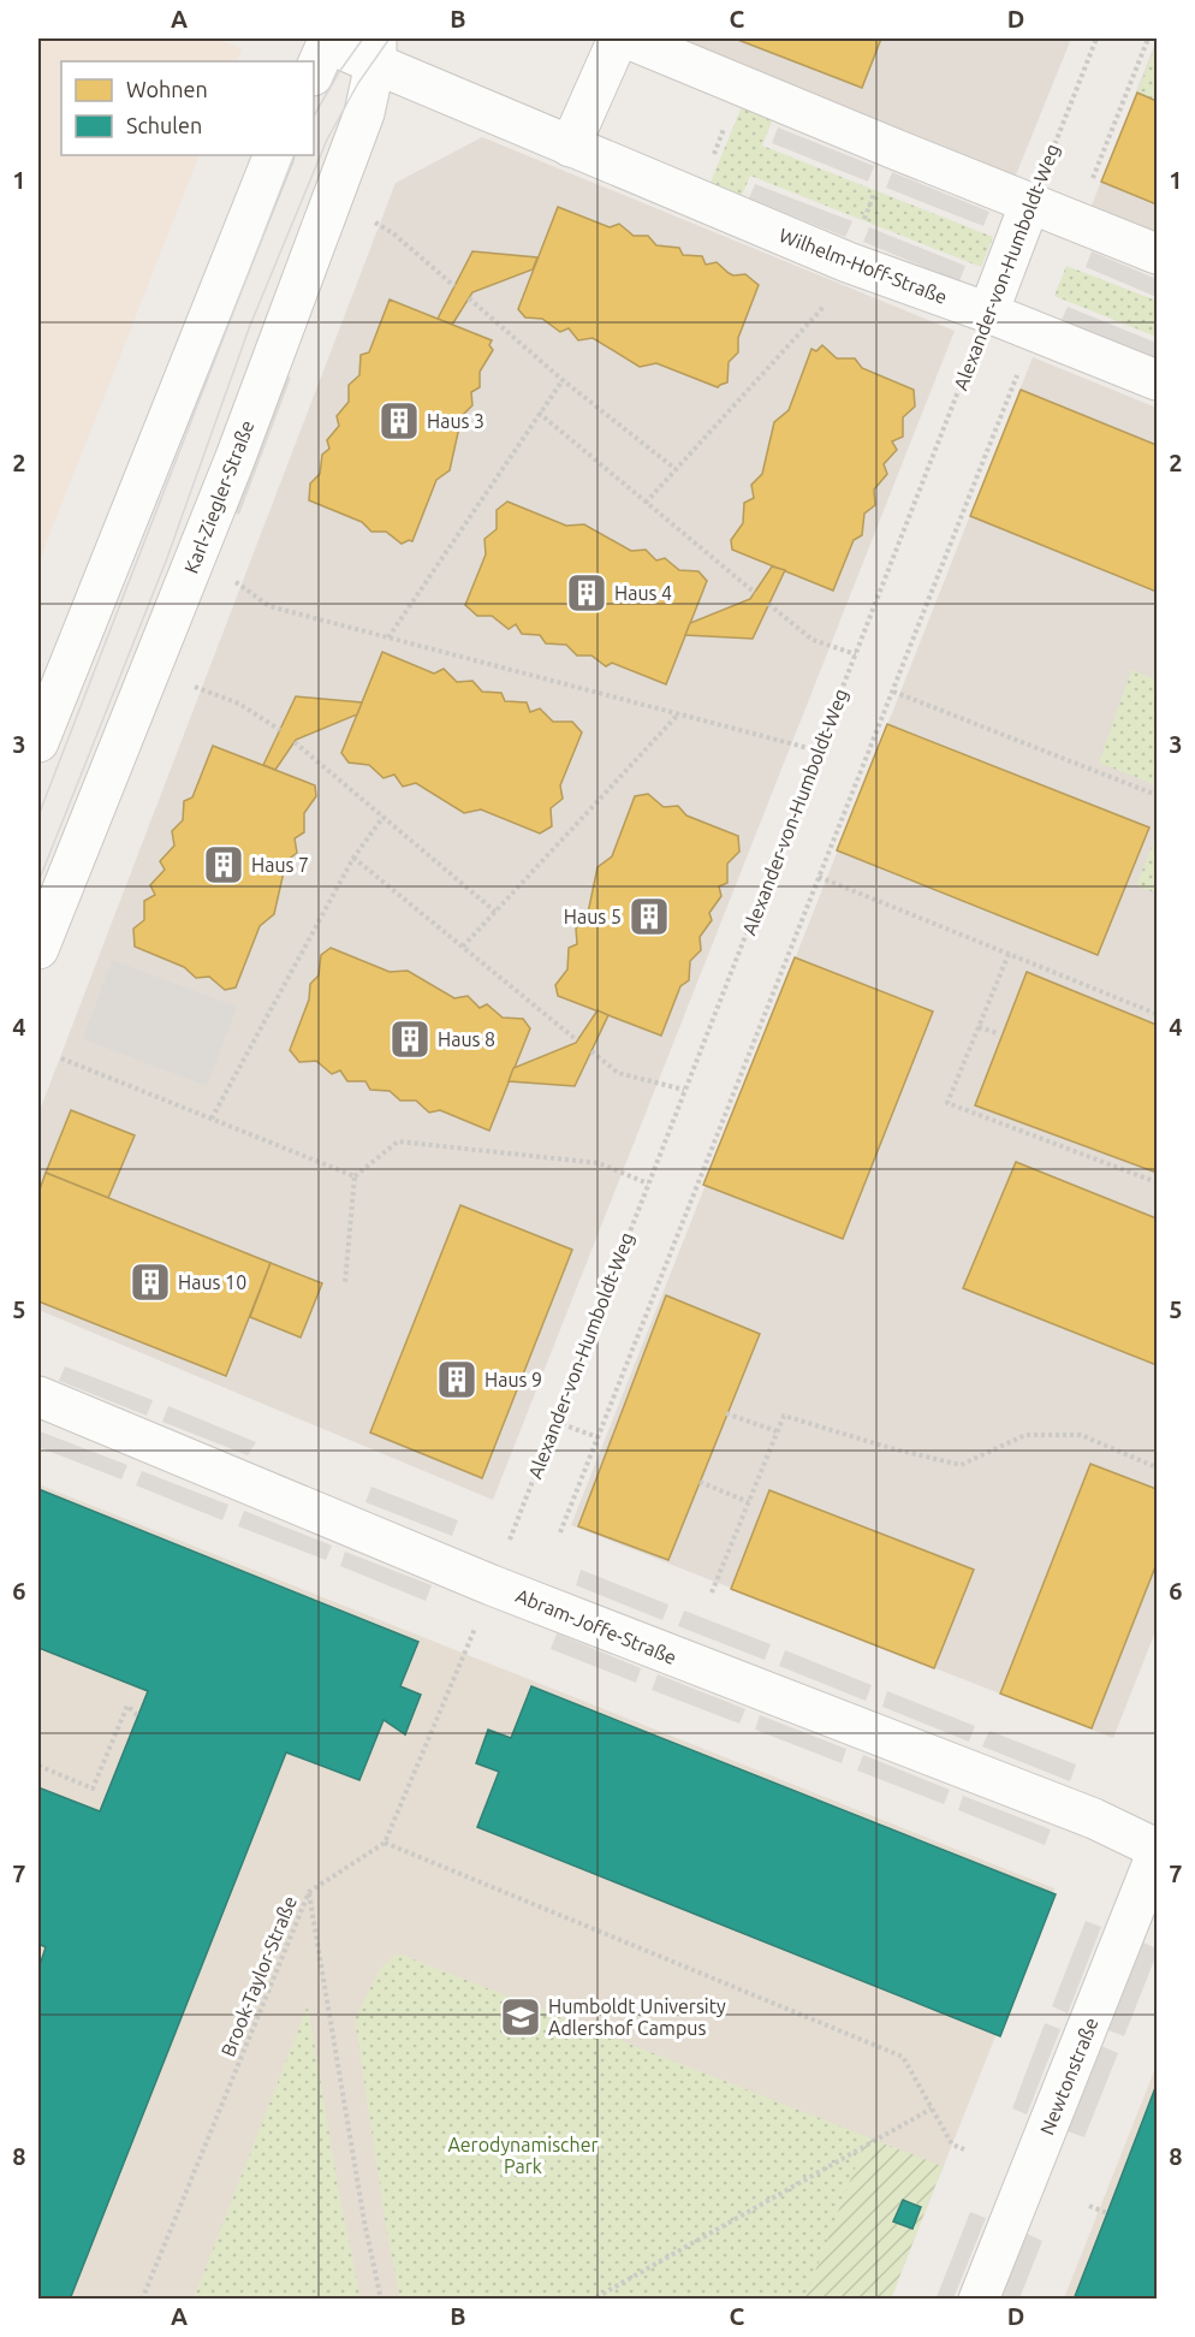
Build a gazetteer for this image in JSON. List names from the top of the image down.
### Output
{
  "streets": {
    "street": [
      "Wilhelm-Hoff-Straße",
      "Alexander-von-Humboldt-Weg",
      "Karl-Ziegler-Straße",
      "Abram-Joffe-Straße",
      "Newtonstraße"
    ],
    "path": ["Brook-Taylor-Straße"]
  },
  "crossings": [
    ["Wilhelm-Hoff-Straße", "Alexander-von-Humboldt-Weg"],
    ["Wilhelm-Hoff-Straße", "Karl-Ziegler-Straße"],
    ["Alexander-von-Humboldt-Weg", "Abram-Joffe-Straße"],
    ["Abram-Joffe-Straße", "Newtonstraße"]
  ],
  "parks": ["Aerodynamischer Park"],
  "places": {
    "building": [
      "Haus 3",
      "Haus 4",
      "Haus 7",
      "Haus 5",
      "Haus 8",
      "Haus 10",
      "Haus 9"
    ],
    "school or university": ["Humboldt University Adlershof Campus"]
  },
  "legend": ["Wohnen", "Schulen"],
  "grid": {
    "columns": [
      "A",
      "B",
      "C",
      "D"
    ],
    "rows": [
      "1",
      "2",
      "3",
      "4",
      "5",
      "6",
      "7",
      "8"
    ]
  }
}
